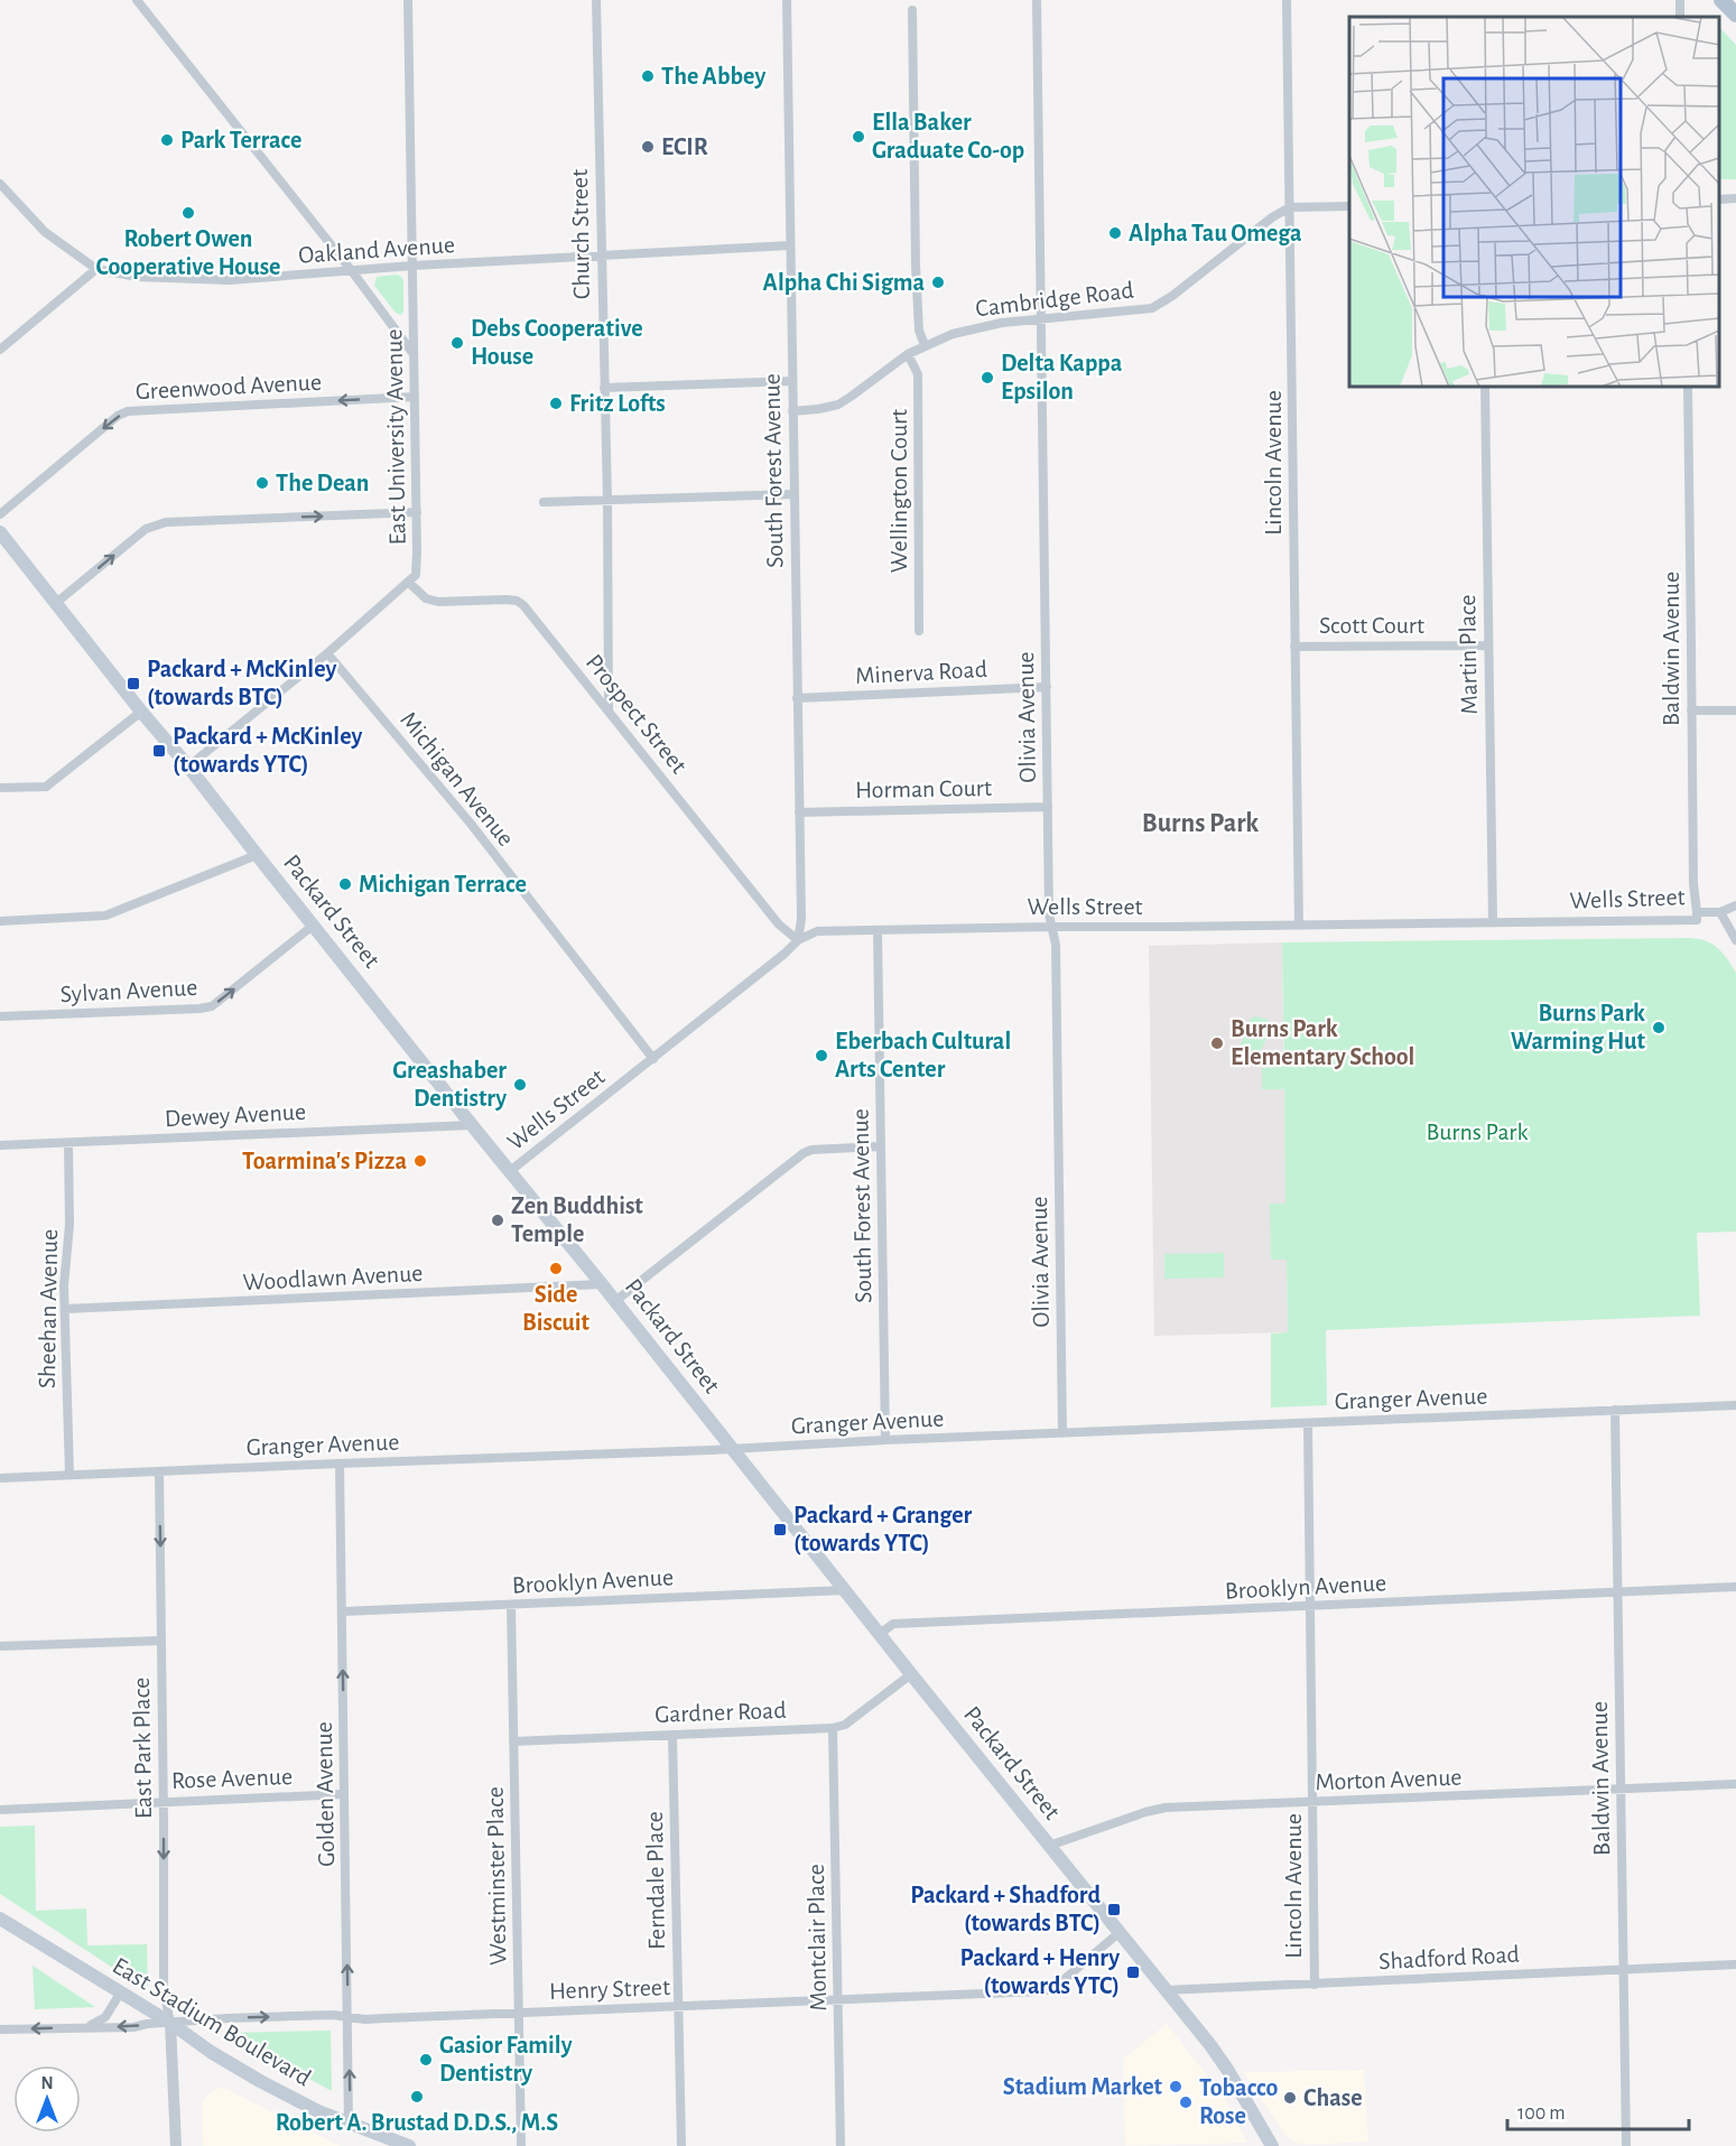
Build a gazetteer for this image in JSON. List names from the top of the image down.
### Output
{
  "streets": {
    "main road": ["Packard Street", "East Stadium Boulevard"],
    "street": [
      "Church Street",
      "Oakland Avenue",
      "Cambridge Road",
      "Greenwood Avenue",
      "East University Avenue",
      "Lincoln Avenue",
      "South Forest Avenue",
      "Wellington Court",
      "Scott Court",
      "Baldwin Avenue",
      "Martin Place",
      "Minerva Road",
      "Prospect Street",
      "Olivia Avenue",
      "Michigan Avenue",
      "Horman Court",
      "Wells Street",
      "Sylvan Avenue",
      "Dewey Avenue",
      "Woodlawn Avenue",
      "Sheehan Avenue",
      "Granger Avenue",
      "Brooklyn Avenue",
      "Gardner Road",
      "East Park Place",
      "Rose Avenue",
      "Morton Avenue",
      "Golden Avenue",
      "Westminster Place",
      "Ferndale Place",
      "Montclair Place",
      "Shadford Road",
      "Henry Street"
    ]
  },
  "crossings": [
    ["Church Street", "Oakland Avenue"],
    ["Church Street", "Prospect Street"],
    ["Oakland Avenue", "East University Avenue"],
    ["Oakland Avenue", "South Forest Avenue"],
    ["Cambridge Road", "Lincoln Avenue"],
    ["Cambridge Road", "South Forest Avenue"],
    ["Cambridge Road", "Wellington Court"],
    ["Cambridge Road", "Olivia Avenue"],
    ["Greenwood Avenue", "East University Avenue"],
    ["East University Avenue", "Prospect Street"],
    ["East University Avenue", "Michigan Avenue"],
    ["East University Avenue", "Packard Street"],
    ["Lincoln Avenue", "Scott Court"],
    ["Lincoln Avenue", "Wells Street"],
    ["Lincoln Avenue", "Granger Avenue"],
    ["Lincoln Avenue", "Brooklyn Avenue"],
    ["Lincoln Avenue", "Morton Avenue"],
    ["Lincoln Avenue", "Shadford Road"],
    ["South Forest Avenue", "Minerva Road"],
    ["South Forest Avenue", "Prospect Street"],
    ["South Forest Avenue", "Horman Court"],
    ["South Forest Avenue", "Wells Street"],
    ["South Forest Avenue", "Granger Avenue"],
    ["Scott Court", "Martin Place"],
    ["Baldwin Avenue", "Wells Street"],
    ["Baldwin Avenue", "Granger Avenue"],
    ["Baldwin Avenue", "Brooklyn Avenue"],
    ["Baldwin Avenue", "Morton Avenue"],
    ["Baldwin Avenue", "Shadford Road"],
    ["Martin Place", "Wells Street"],
    ["Minerva Road", "Olivia Avenue"],
    ["Prospect Street", "Wells Street"],
    ["Olivia Avenue", "Horman Court"],
    ["Olivia Avenue", "Wells Street"],
    ["Olivia Avenue", "Granger Avenue"],
    ["Michigan Avenue", "Wells Street"],
    ["Wells Street", "Packard Street"],
    ["Packard Street", "Sylvan Avenue"],
    ["Packard Street", "Dewey Avenue"],
    ["Packard Street", "Woodlawn Avenue"],
    ["Packard Street", "Granger Avenue"],
    ["Packard Street", "Brooklyn Avenue"],
    ["Packard Street", "Gardner Road"],
    ["Packard Street", "Morton Avenue"],
    ["Packard Street", "Shadford Road"],
    ["Packard Street", "Henry Street"],
    ["Dewey Avenue", "Sheehan Avenue"],
    ["Woodlawn Avenue", "Sheehan Avenue"],
    ["Sheehan Avenue", "Granger Avenue"],
    ["Granger Avenue", "East Park Place"],
    ["Granger Avenue", "Golden Avenue"],
    ["Brooklyn Avenue", "Golden Avenue"],
    ["Brooklyn Avenue", "Westminster Place"],
    ["Gardner Road", "Westminster Place"],
    ["Gardner Road", "Ferndale Place"],
    ["Gardner Road", "Montclair Place"],
    ["East Park Place", "Rose Avenue"],
    ["East Park Place", "Henry Street"],
    ["East Park Place", "East Stadium Boulevard"],
    ["Rose Avenue", "Golden Avenue"],
    ["Golden Avenue", "Henry Street"],
    ["Golden Avenue", "East Stadium Boulevard"],
    ["Westminster Place", "Henry Street"],
    ["Ferndale Place", "Henry Street"],
    ["Montclair Place", "Henry Street"],
    ["Henry Street", "East Stadium Boulevard"]
  ],
  "one_way": [
    "Greenwood Avenue",
    "Sylvan Avenue",
    "East Park Place",
    "Golden Avenue"
  ],
  "districts": ["Burns Park"],
  "parks": ["Burns Park"],
  "places": {
    "other": [
      "The Abbey",
      "Ella Baker Graduate Co-op",
      "Park Terrace",
      "ECIR",
      "Robert Owen Cooperative House",
      "Alpha Tau Omega",
      "Alpha Chi Sigma",
      "Debs Cooperative House",
      "Delta Kappa Epsilon",
      "Fritz Lofts",
      "The Dean",
      "Michigan Terrace",
      "Burns Park Warming Hut",
      "Burns Park Elementary School",
      "Eberbach Cultural Arts Center",
      "Greashaber Dentistry",
      "Toarmina's Pizza",
      "Zen Buddhist Temple",
      "Side Biscuit",
      "Gasior Family Dentistry",
      "Stadium Market",
      "Robert A. Brustad D.D.S., M.S",
      "Chase",
      "Tobacco Rose"
    ],
    "transit": [
      "Packard + McKinley (towards BTC)",
      "Packard + McKinley (towards YTC)",
      "Packard + Granger (towards YTC)",
      "Packard + Shadford (towards BTC)",
      "Packard + Henry (towards YTC)"
    ]
  },
  "scale_bar": "100 m",
  "north": "top"
}
